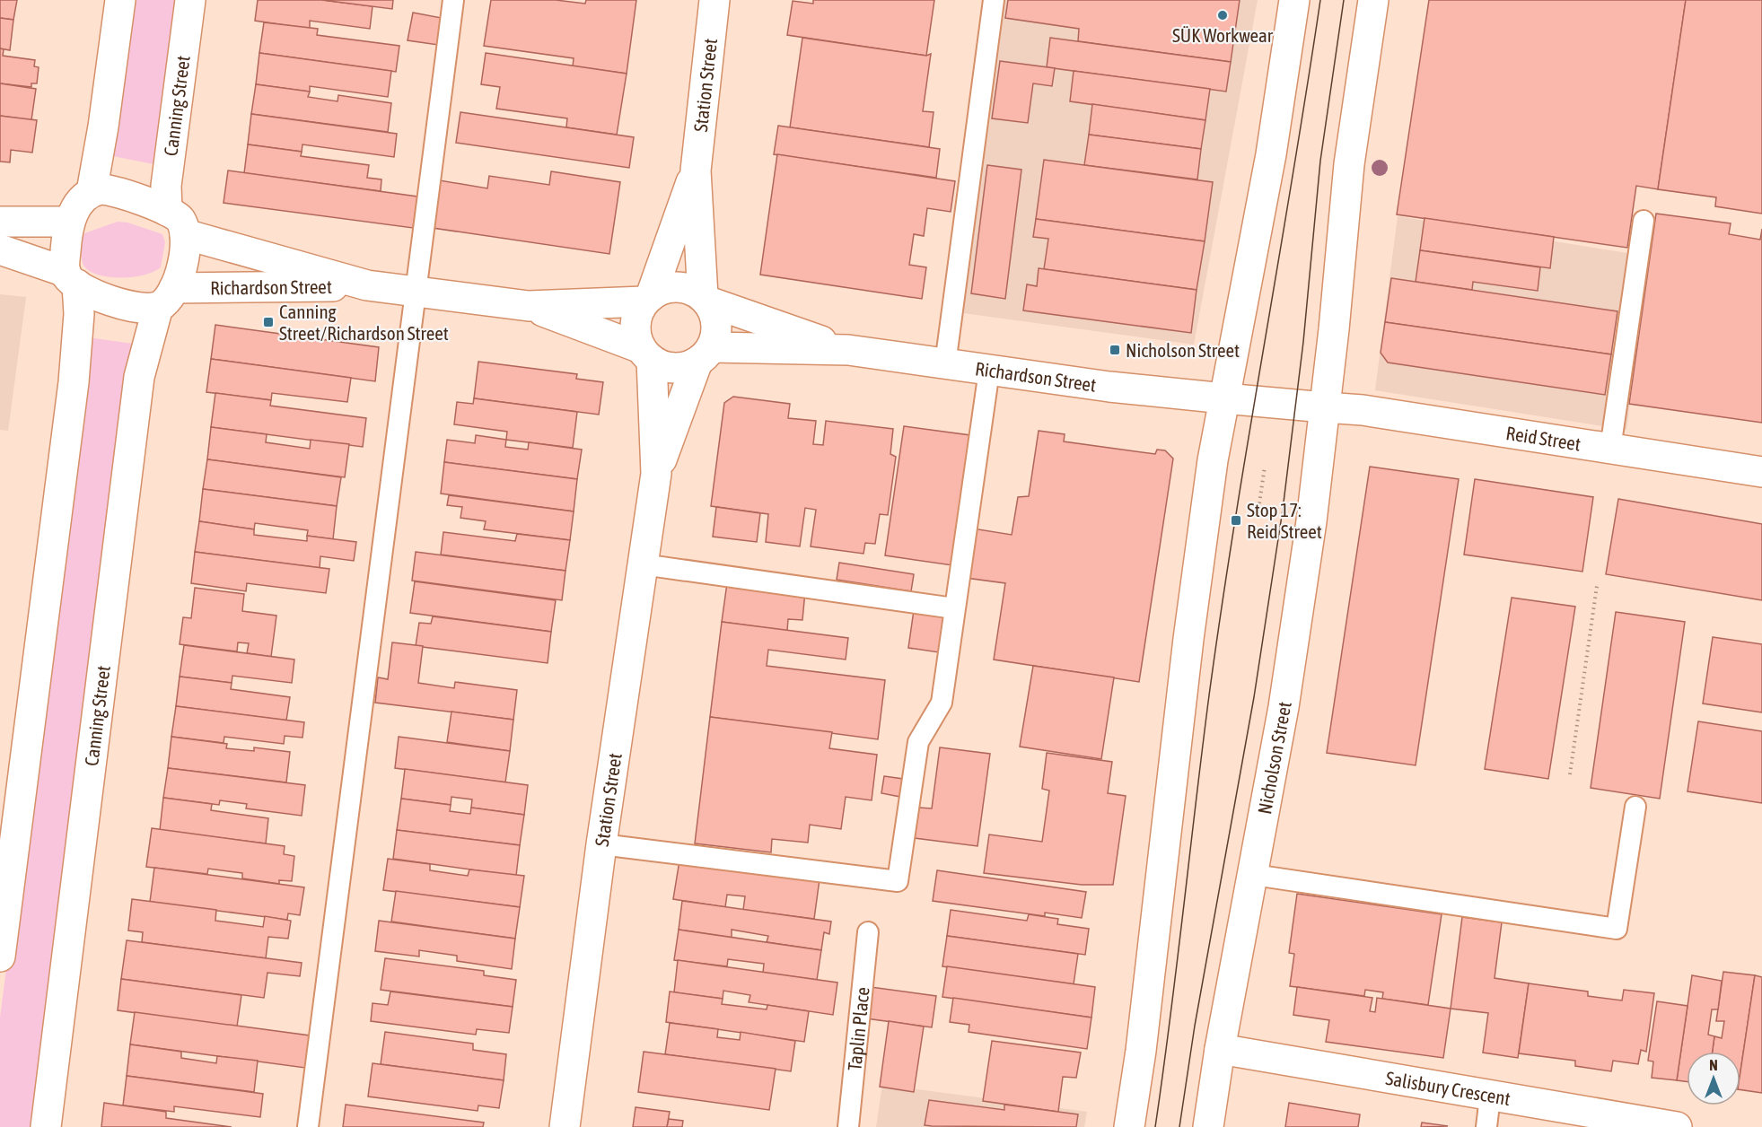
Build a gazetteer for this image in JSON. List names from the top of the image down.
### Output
{
  "streets": {
    "street": [
      "Station Street",
      "Canning Street",
      "Richardson Street",
      "Reid Street",
      "Nicholson Street",
      "Salisbury Crescent"
    ],
    "lane": ["Taplin Place"]
  },
  "crossings": [
    ["Station Street", "Richardson Street"],
    ["Canning Street", "Richardson Street"],
    ["Richardson Street", "Reid Street"],
    ["Richardson Street", "Nicholson Street"],
    ["Reid Street", "Nicholson Street"],
    ["Nicholson Street", "Salisbury Crescent"]
  ],
  "places": {
    "other": ["SÜK Workwear"],
    "transit": ["Canning Street/Richardson Street", "Nicholson Street", "Stop 17: Reid Street"]
  },
  "north": "top"
}
